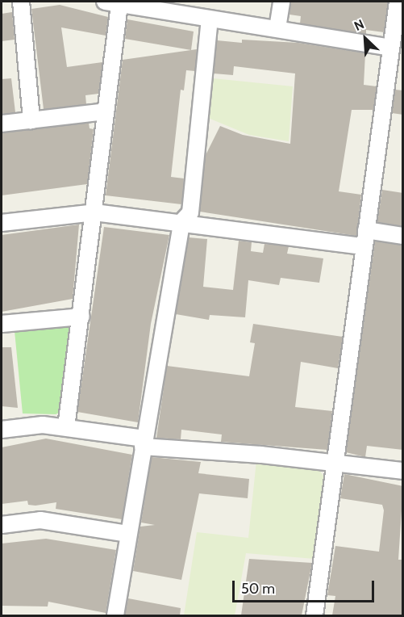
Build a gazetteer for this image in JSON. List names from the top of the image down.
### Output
{
  "scale_bar": "50 m",
  "north": "top left"
}
